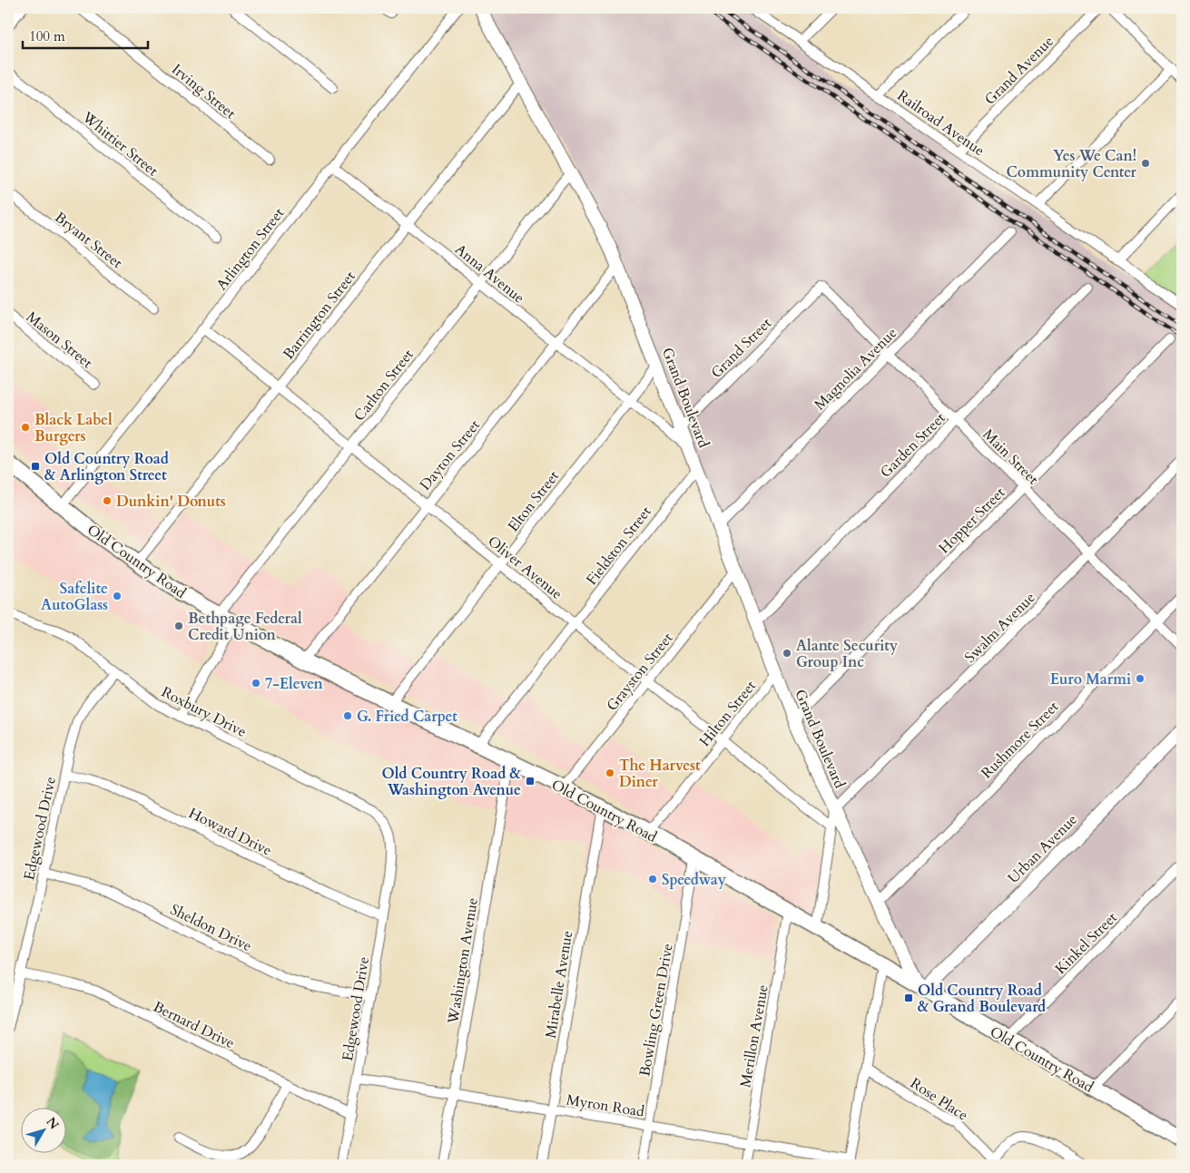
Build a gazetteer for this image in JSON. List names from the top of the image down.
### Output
{
  "streets": {
    "main road": ["Old Country Road"],
    "street": [
      "Grand Avenue",
      "Irving Street",
      "Railroad Avenue",
      "Whittier Street",
      "Bryant Street",
      "Arlington Street",
      "Anna Avenue",
      "Barrington Street",
      "Mason Street",
      "Grand Street",
      "Magnolia Avenue",
      "Carlton Street",
      "Grand Boulevard",
      "Garden Street",
      "Dayton Street",
      "Main Street",
      "Elton Street",
      "Hopper Street",
      "Fieldston Street",
      "Oliver Avenue",
      "Swalm Avenue",
      "Grayston Street",
      "Roxbury Drive",
      "Hilton Street",
      "Rushmore Street",
      "Edgewood Drive",
      "Howard Drive",
      "Urban Avenue",
      "Sheldon Drive",
      "Kinkel Street",
      "Washington Avenue",
      "Mirabelle Avenue",
      "Bowling Green Drive",
      "Bernard Drive",
      "Merillon Avenue",
      "Rose Place",
      "Myron Road"
    ]
  },
  "crossings": [
    ["Grand Avenue", "Railroad Avenue"],
    ["Arlington Street", "Anna Avenue"],
    ["Arlington Street", "Old Country Road"],
    ["Arlington Street", "Oliver Avenue"],
    ["Anna Avenue", "Barrington Street"],
    ["Anna Avenue", "Carlton Street"],
    ["Anna Avenue", "Grand Boulevard"],
    ["Anna Avenue", "Dayton Street"],
    ["Anna Avenue", "Elton Street"],
    ["Barrington Street", "Grand Boulevard"],
    ["Barrington Street", "Old Country Road"],
    ["Barrington Street", "Oliver Avenue"],
    ["Grand Street", "Grand Boulevard"],
    ["Grand Street", "Main Street"],
    ["Magnolia Avenue", "Grand Boulevard"],
    ["Magnolia Avenue", "Main Street"],
    ["Carlton Street", "Grand Boulevard"],
    ["Carlton Street", "Old Country Road"],
    ["Carlton Street", "Oliver Avenue"],
    ["Grand Boulevard", "Garden Street"],
    ["Grand Boulevard", "Dayton Street"],
    ["Grand Boulevard", "Hopper Street"],
    ["Grand Boulevard", "Fieldston Street"],
    ["Grand Boulevard", "Old Country Road"],
    ["Grand Boulevard", "Oliver Avenue"],
    ["Grand Boulevard", "Swalm Avenue"],
    ["Grand Boulevard", "Grayston Street"],
    ["Grand Boulevard", "Hilton Street"],
    ["Grand Boulevard", "Rushmore Street"],
    ["Grand Boulevard", "Urban Avenue"],
    ["Garden Street", "Main Street"],
    ["Dayton Street", "Old Country Road"],
    ["Dayton Street", "Oliver Avenue"],
    ["Main Street", "Hopper Street"],
    ["Main Street", "Swalm Avenue"],
    ["Main Street", "Rushmore Street"],
    ["Elton Street", "Old Country Road"],
    ["Elton Street", "Oliver Avenue"],
    ["Fieldston Street", "Old Country Road"],
    ["Fieldston Street", "Oliver Avenue"],
    ["Old Country Road", "Grayston Street"],
    ["Old Country Road", "Hilton Street"],
    ["Old Country Road", "Urban Avenue"],
    ["Old Country Road", "Kinkel Street"],
    ["Old Country Road", "Washington Avenue"],
    ["Old Country Road", "Mirabelle Avenue"],
    ["Old Country Road", "Bowling Green Drive"],
    ["Old Country Road", "Merillon Avenue"],
    ["Oliver Avenue", "Grayston Street"],
    ["Oliver Avenue", "Hilton Street"],
    ["Roxbury Drive", "Edgewood Drive"],
    ["Edgewood Drive", "Howard Drive"],
    ["Edgewood Drive", "Sheldon Drive"],
    ["Edgewood Drive", "Bernard Drive"],
    ["Edgewood Drive", "Myron Road"],
    ["Washington Avenue", "Myron Road"],
    ["Mirabelle Avenue", "Myron Road"],
    ["Bowling Green Drive", "Myron Road"],
    ["Merillon Avenue", "Myron Road"]
  ],
  "places": {
    "other": [
      "Yes We Can! Community Center",
      "Black Label Burgers",
      "Dunkin' Donuts",
      "Safelite AutoGlass",
      "Bethpage Federal Credit Union",
      "Alante Security Group Inc",
      "Euro Marmi",
      "7-Eleven",
      "G. Fried Carpet",
      "The Harvest Diner",
      "Speedway"
    ],
    "transit": ["Old Country Road & Arlington Street", "Old Country Road & Washington Avenue", "Old Country Road & Grand Boulevard"]
  },
  "scale_bar": "100 m",
  "north": "top right"
}
